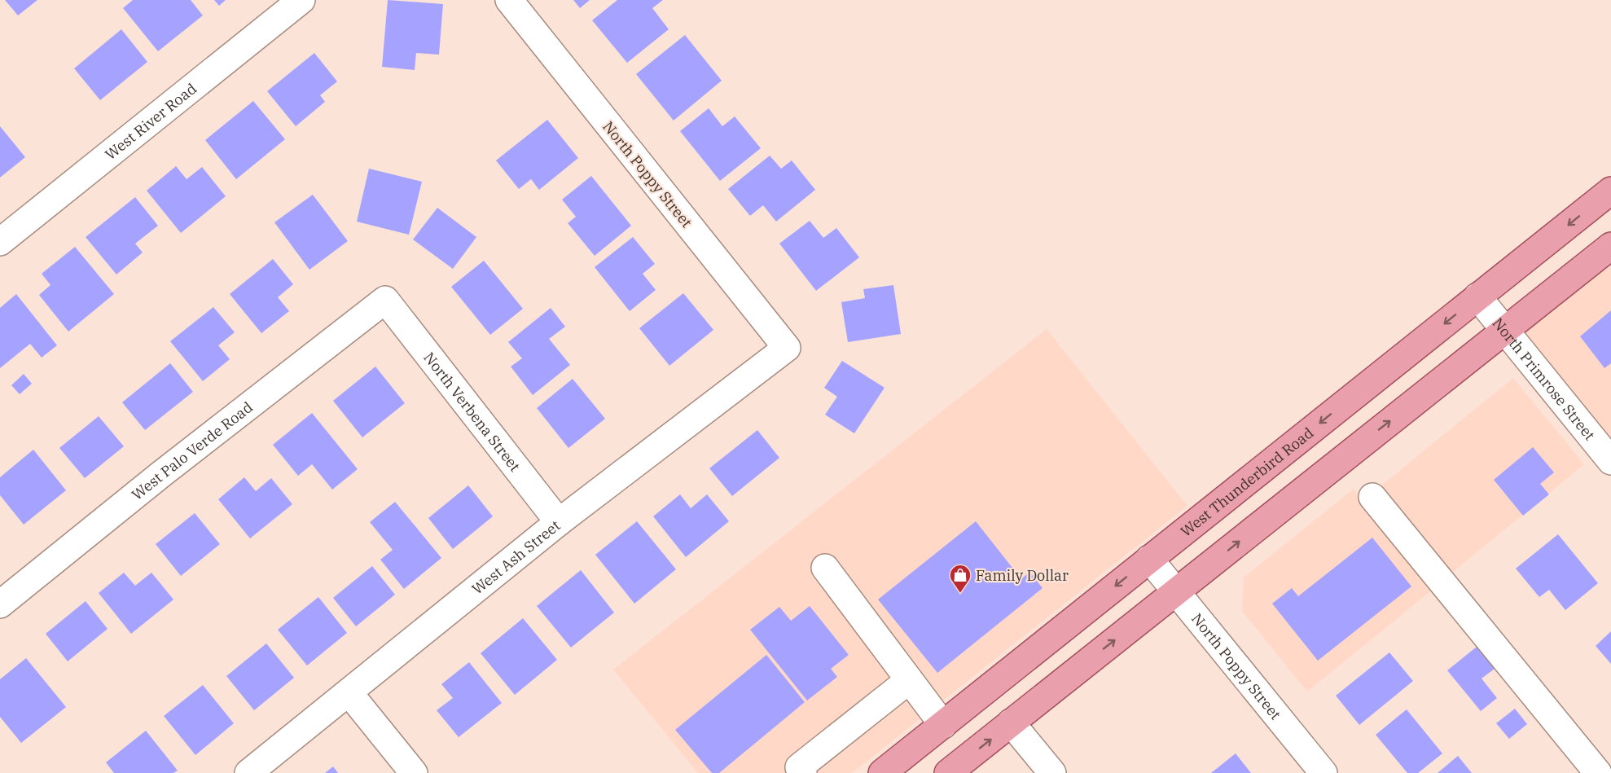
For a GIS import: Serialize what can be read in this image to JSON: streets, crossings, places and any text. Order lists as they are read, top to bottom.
{
  "streets": {
    "main road": ["West Thunderbird Road"],
    "street": [
      "West River Road",
      "North Poppy Street",
      "North Primrose Street",
      "North Verbena Street",
      "West Palo Verde Road",
      "West Ash Street"
    ]
  },
  "crossings": [
    ["North Poppy Street", "West Thunderbird Road"],
    ["North Poppy Street", "West Ash Street"],
    ["North Primrose Street", "West Thunderbird Road"],
    ["North Verbena Street", "West Palo Verde Road"],
    ["North Verbena Street", "West Ash Street"]
  ],
  "places": {
    "shop": ["Family Dollar"]
  }
}
